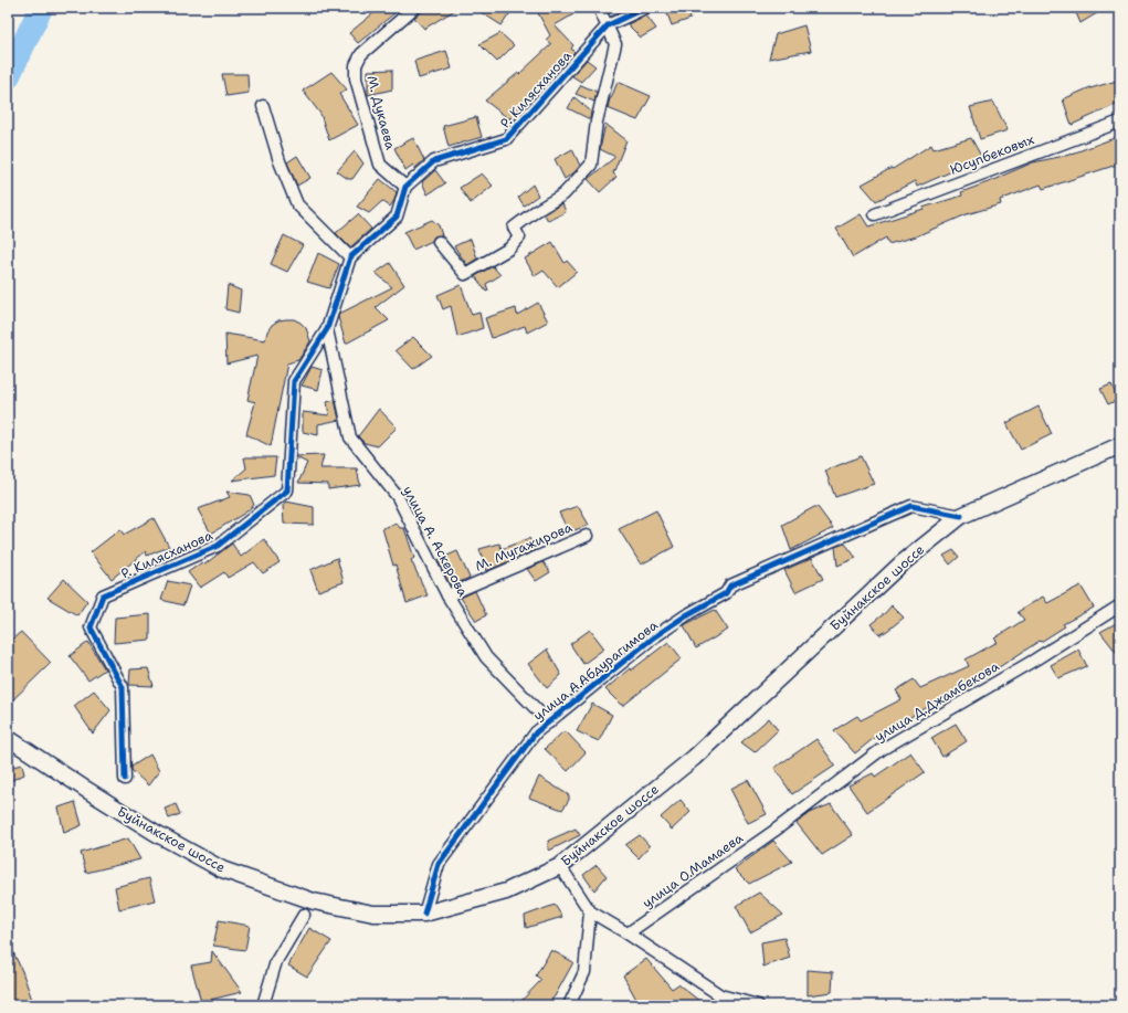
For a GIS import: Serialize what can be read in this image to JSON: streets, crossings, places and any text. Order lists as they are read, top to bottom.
{
  "streets": {
    "main road": ["Буйнакское шоссе"],
    "street": [
      "Р. Килясханова",
      "М. Дукаева",
      "Юсупбековых",
      "улица А. Аскерова",
      "М. Мугажирова",
      "улица А.Абдурагимова",
      "улица Д.Джамбекова",
      "улица О.Мамаева"
    ]
  },
  "crossings": [
    ["Р. Килясханова", "М. Дукаева"],
    ["Р. Килясханова", "улица А. Аскерова"],
    ["улица А. Аскерова", "М. Мугажирова"],
    ["улица А. Аскерова", "улица А.Абдурагимова"],
    ["Буйнакское шоссе", "улица А.Абдурагимова"],
    ["улица Д.Джамбекова", "улица О.Мамаева"]
  ]
}
